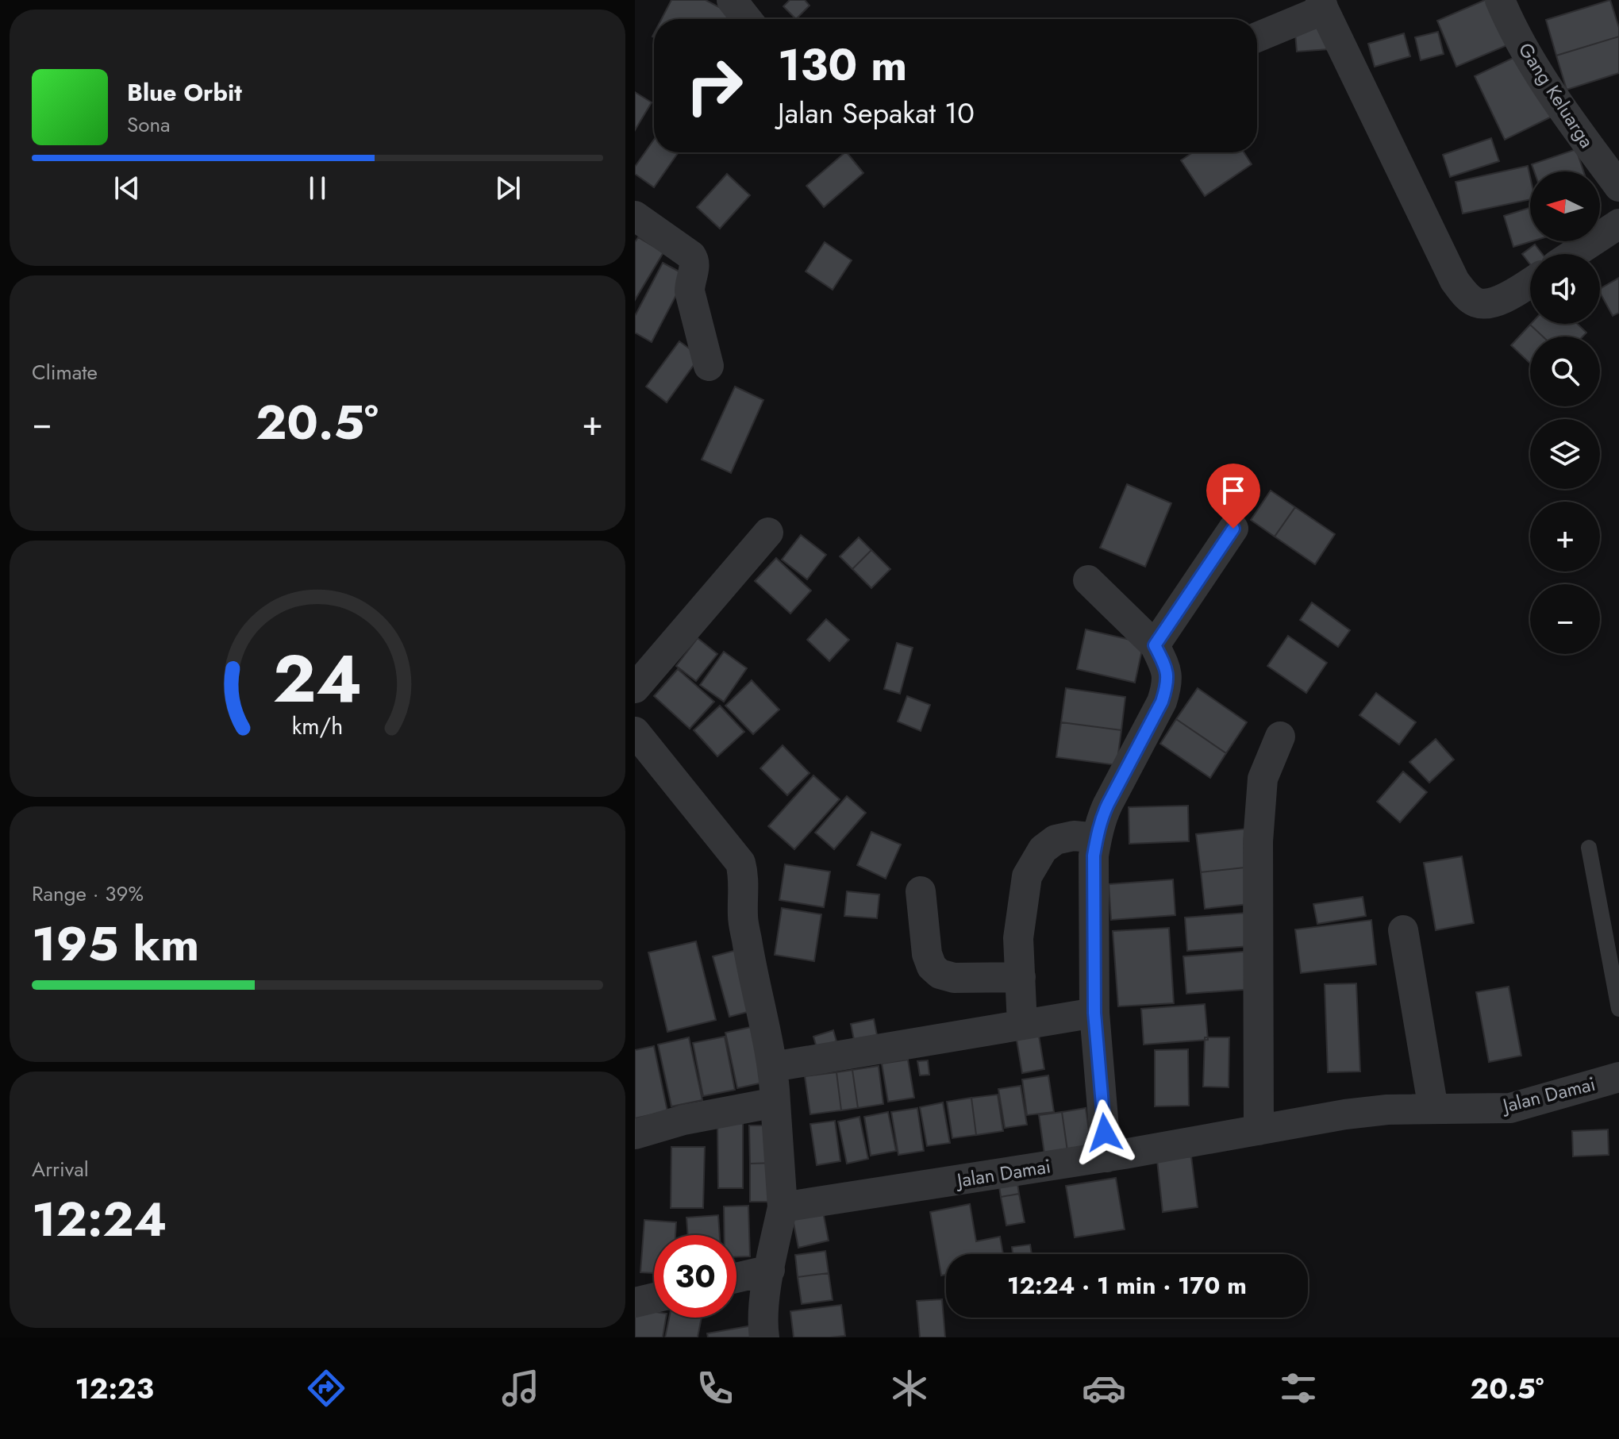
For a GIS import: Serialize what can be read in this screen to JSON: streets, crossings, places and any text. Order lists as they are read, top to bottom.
{
  "streets": {
    "street": ["Gang Keluarga", "Jalan Damai"]
  },
  "north": "left",
  "page": {
    "turn": ["130 m", "Jalan Sepakat 10"],
    "song": ["Blue Orbit", "Sona"],
    "map_buttons": ["+", "−"],
    "tile": [
      "Climate",
      ["Range · 39%", "195 km"],
      ["Arrival", "12:24"]
    ],
    "heat": ["−", "20.5°", "+"],
    "limit": "30",
    "trip": "12:24 · 1 min · 170 m",
    "tabs": ["12:23", "20.5°"],
    "gauge": ["24", "km/h"]
  }
}
